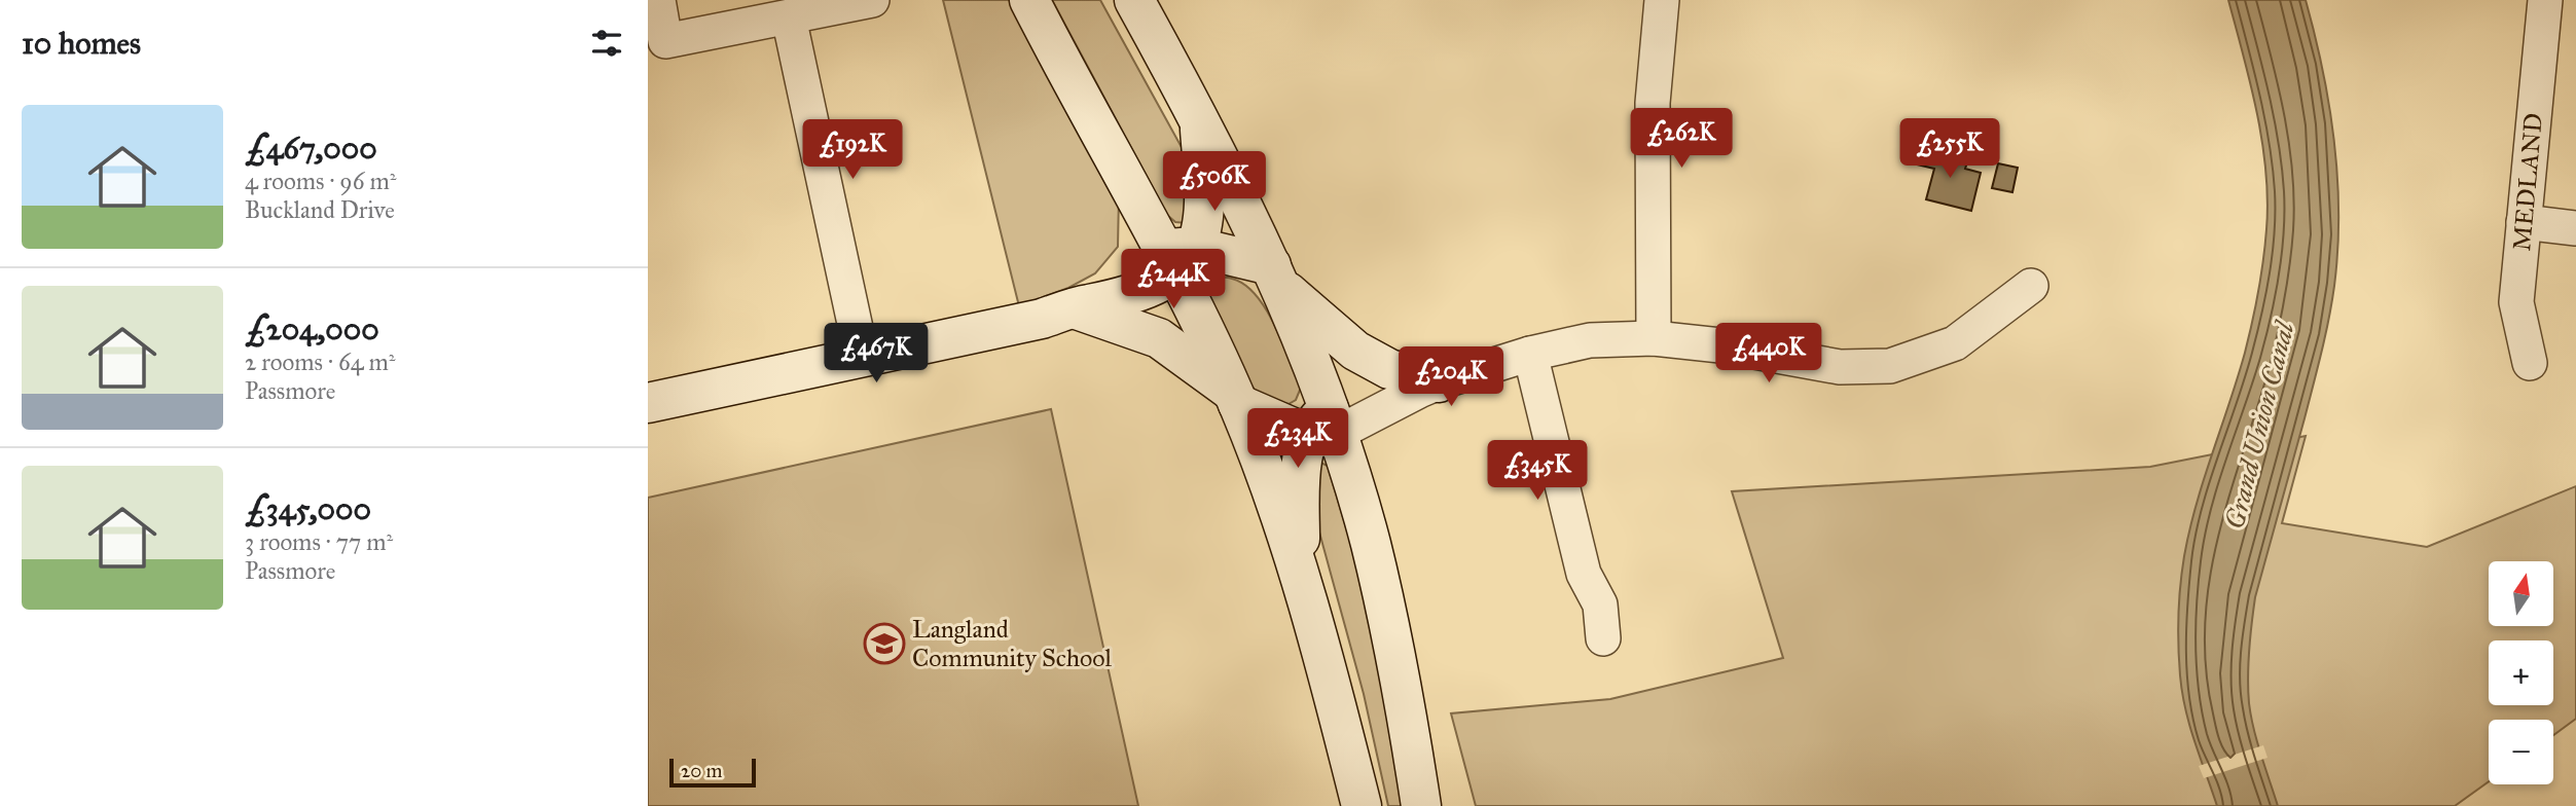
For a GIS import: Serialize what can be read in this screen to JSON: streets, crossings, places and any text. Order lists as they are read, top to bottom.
{
  "streets": {
    "street": ["MEDLAND"]
  },
  "water": ["Grand Union Canal"],
  "places": {
    "school or university": ["Langland Community School"]
  },
  "scale_bar": "20 m",
  "north": "top",
  "page": {
    "heading": "10 homes",
    "list": [
      {
        "name": "£467,000",
        "note": "4 rooms · 96 m² · Buckland Drive"
      },
      {
        "name": "£204,000",
        "note": "2 rooms · 64 m² · Passmore"
      },
      {
        "name": "£345,000",
        "note": "3 rooms · 77 m² · Passmore"
      }
    ],
    "price": [
      "£262K",
      "£255K",
      "£192K",
      "£506K",
      "£244K",
      "£467K",
      "£440K",
      "£204K",
      "£234K",
      "£345K"
    ],
    "map_buttons": ["+", "−"],
    "scale": "20 m"
  }
}
